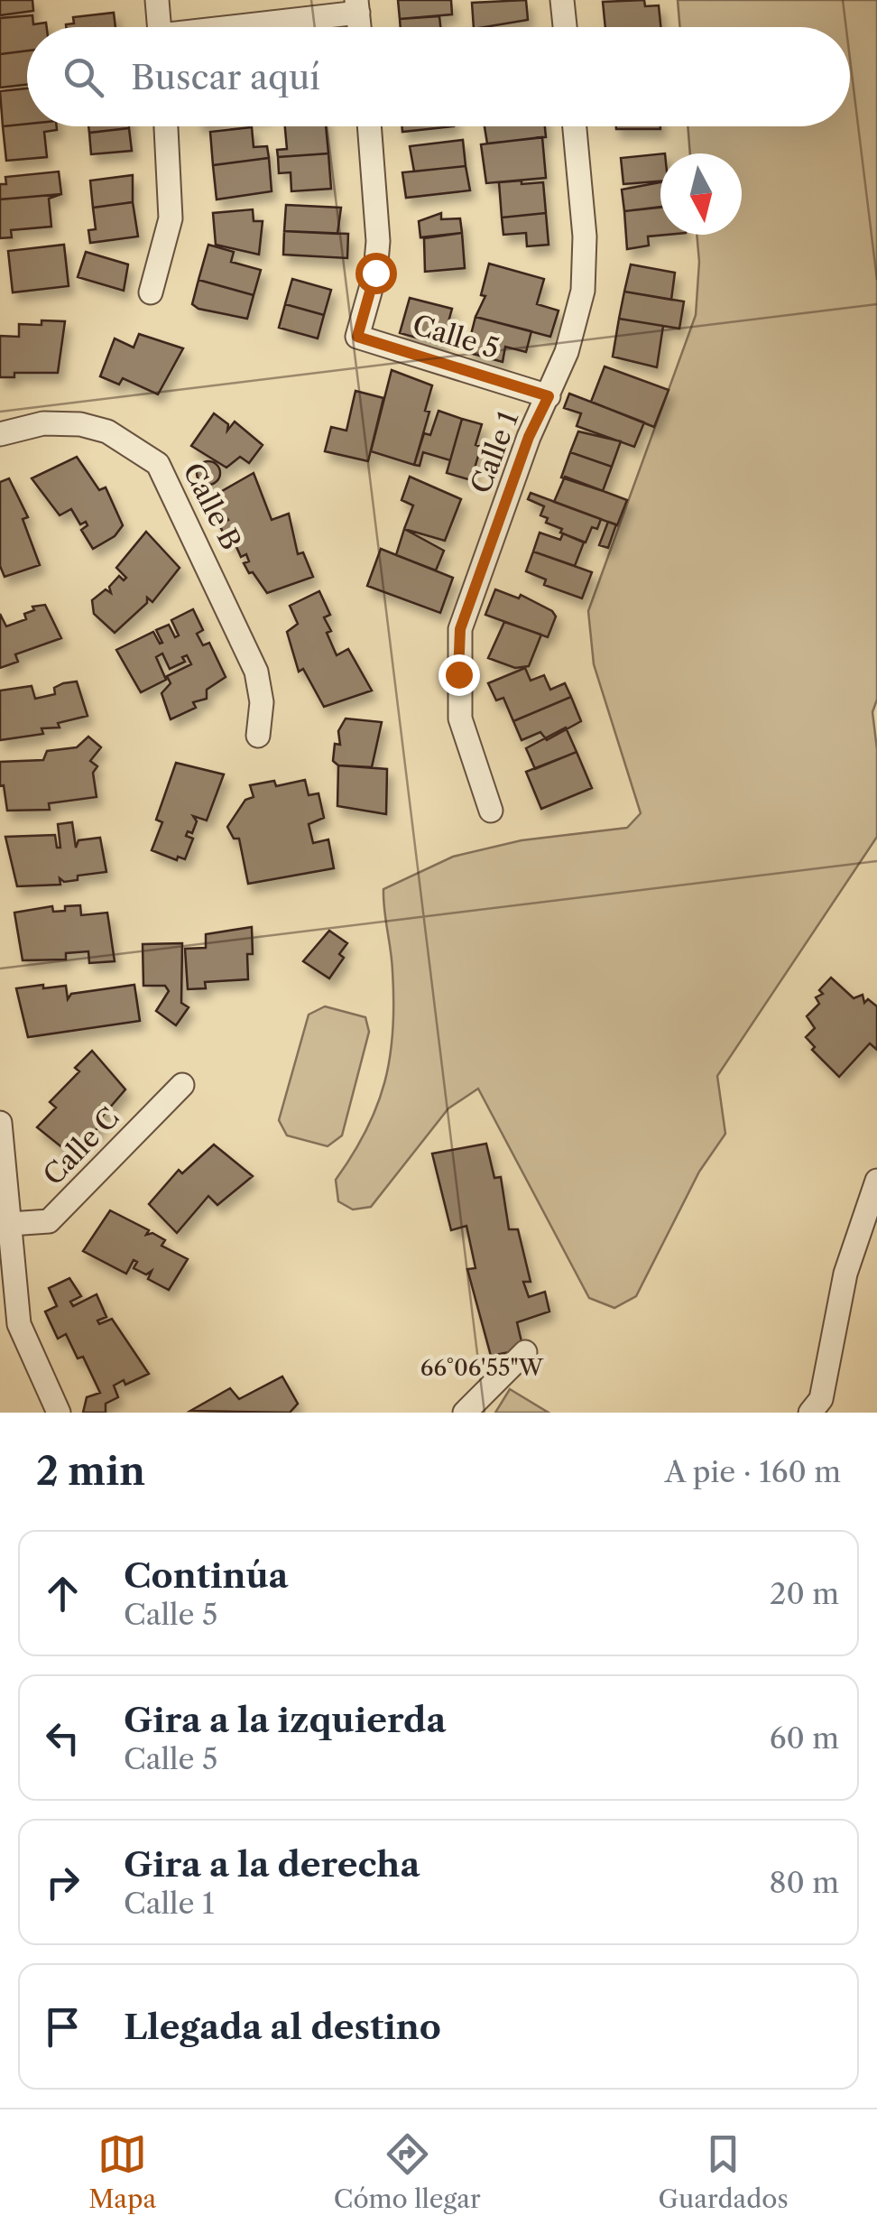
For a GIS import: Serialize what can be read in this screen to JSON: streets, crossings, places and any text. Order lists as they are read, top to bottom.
{
  "streets": {
    "street": [
      "Calle 5",
      "Calle 1",
      "Calle B",
      "Calle C"
    ]
  },
  "crossings": [
    ["Calle 5", "Calle 1"]
  ],
  "north": "bottom",
  "page": {
    "search": "Buscar aquí",
    "heading": ["2 min", "A pie · 160 m"],
    "list": [
      ["Continúa", "Calle 5", "20 m"],
      ["Gira a la izquierda", "Calle 5", "60 m"],
      ["Gira a la derecha", "Calle 1", "80 m"],
      "Llegada al destino"
    ],
    "nav": ["Mapa", "Cómo llegar", "Guardados"]
  },
  "coordinates": ["66°06'55\"W"]
}
